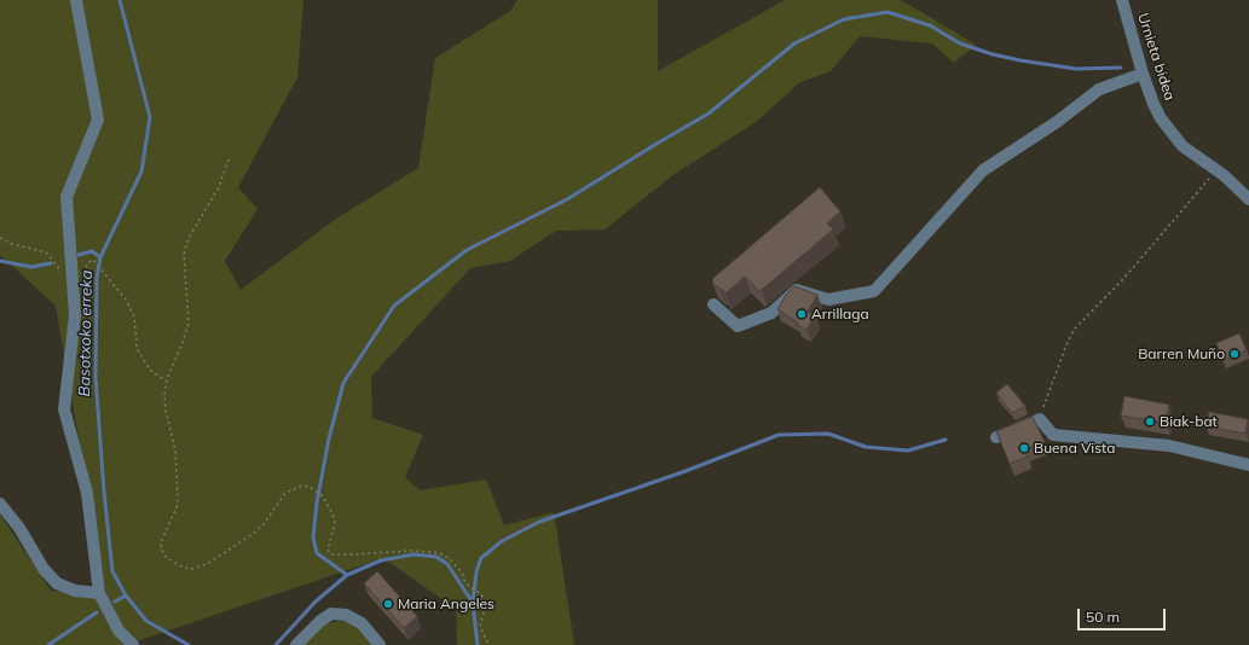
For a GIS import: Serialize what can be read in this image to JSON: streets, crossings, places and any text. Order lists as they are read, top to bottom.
{
  "streets": {
    "street": ["Urnieta bidea"]
  },
  "water": ["Basotxoko erreka"],
  "places": [
    "Arrillaga",
    "Barren Muño",
    "Biak-bat",
    "Buena Vista",
    "Maria Angeles"
  ],
  "scale_bar": "50 m"
}
